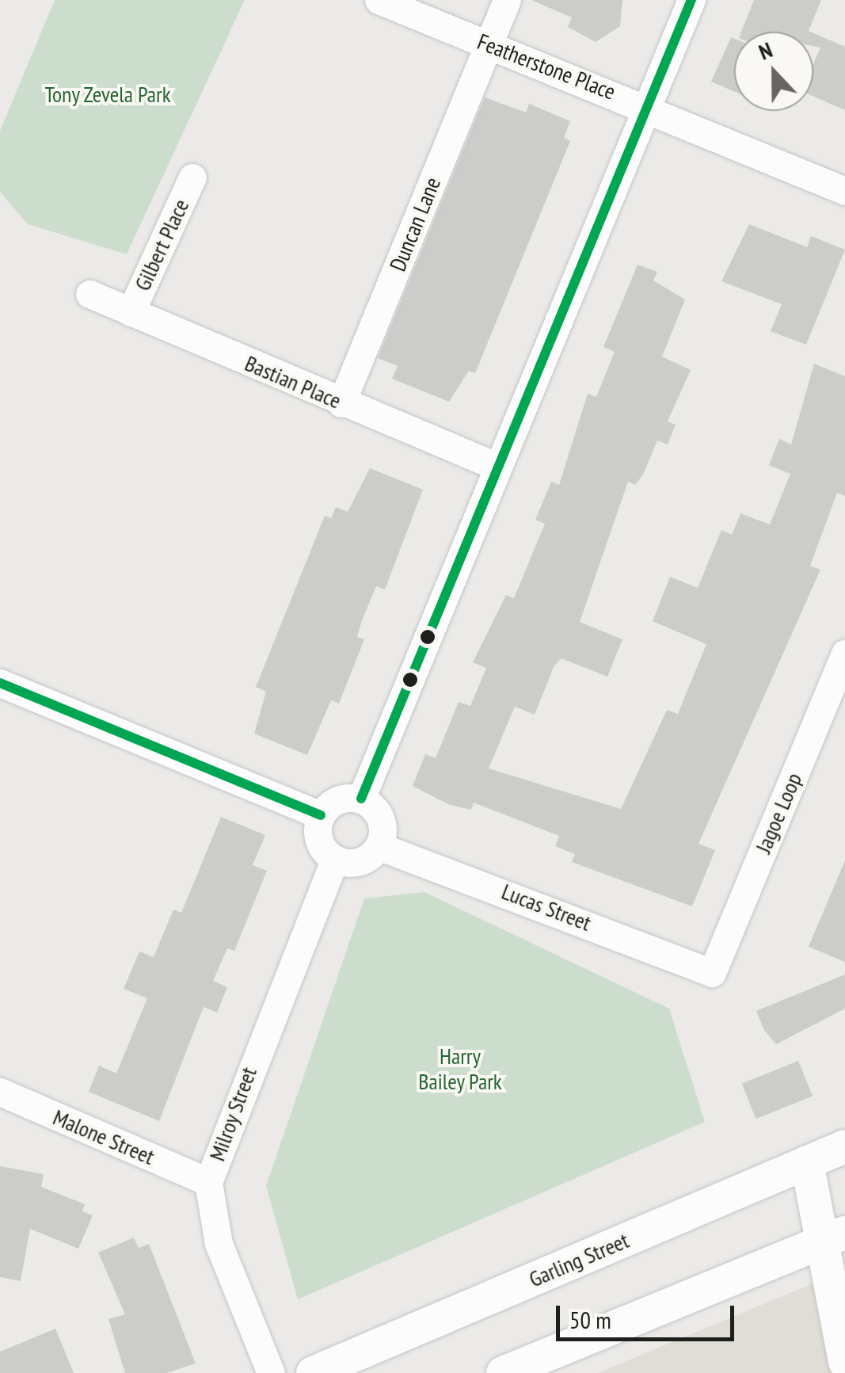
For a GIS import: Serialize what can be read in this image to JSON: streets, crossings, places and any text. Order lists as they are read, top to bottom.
{
  "streets": {
    "street": [
      "Featherstone Place",
      "Duncan Lane",
      "Gilbert Place",
      "Bastian Place",
      "Jagoe Loop",
      "Lucas Street",
      "Milroy Street",
      "Malone Street",
      "Garling Street"
    ]
  },
  "crossings": [
    ["Featherstone Place", "Duncan Lane"],
    ["Duncan Lane", "Bastian Place"],
    ["Gilbert Place", "Bastian Place"],
    ["Jagoe Loop", "Lucas Street"],
    ["Lucas Street", "Milroy Street"],
    ["Milroy Street", "Malone Street"]
  ],
  "parks": ["Tony Zevela Park", "Harry Bailey Park"],
  "scale_bar": "50 m",
  "north": "top"
}
